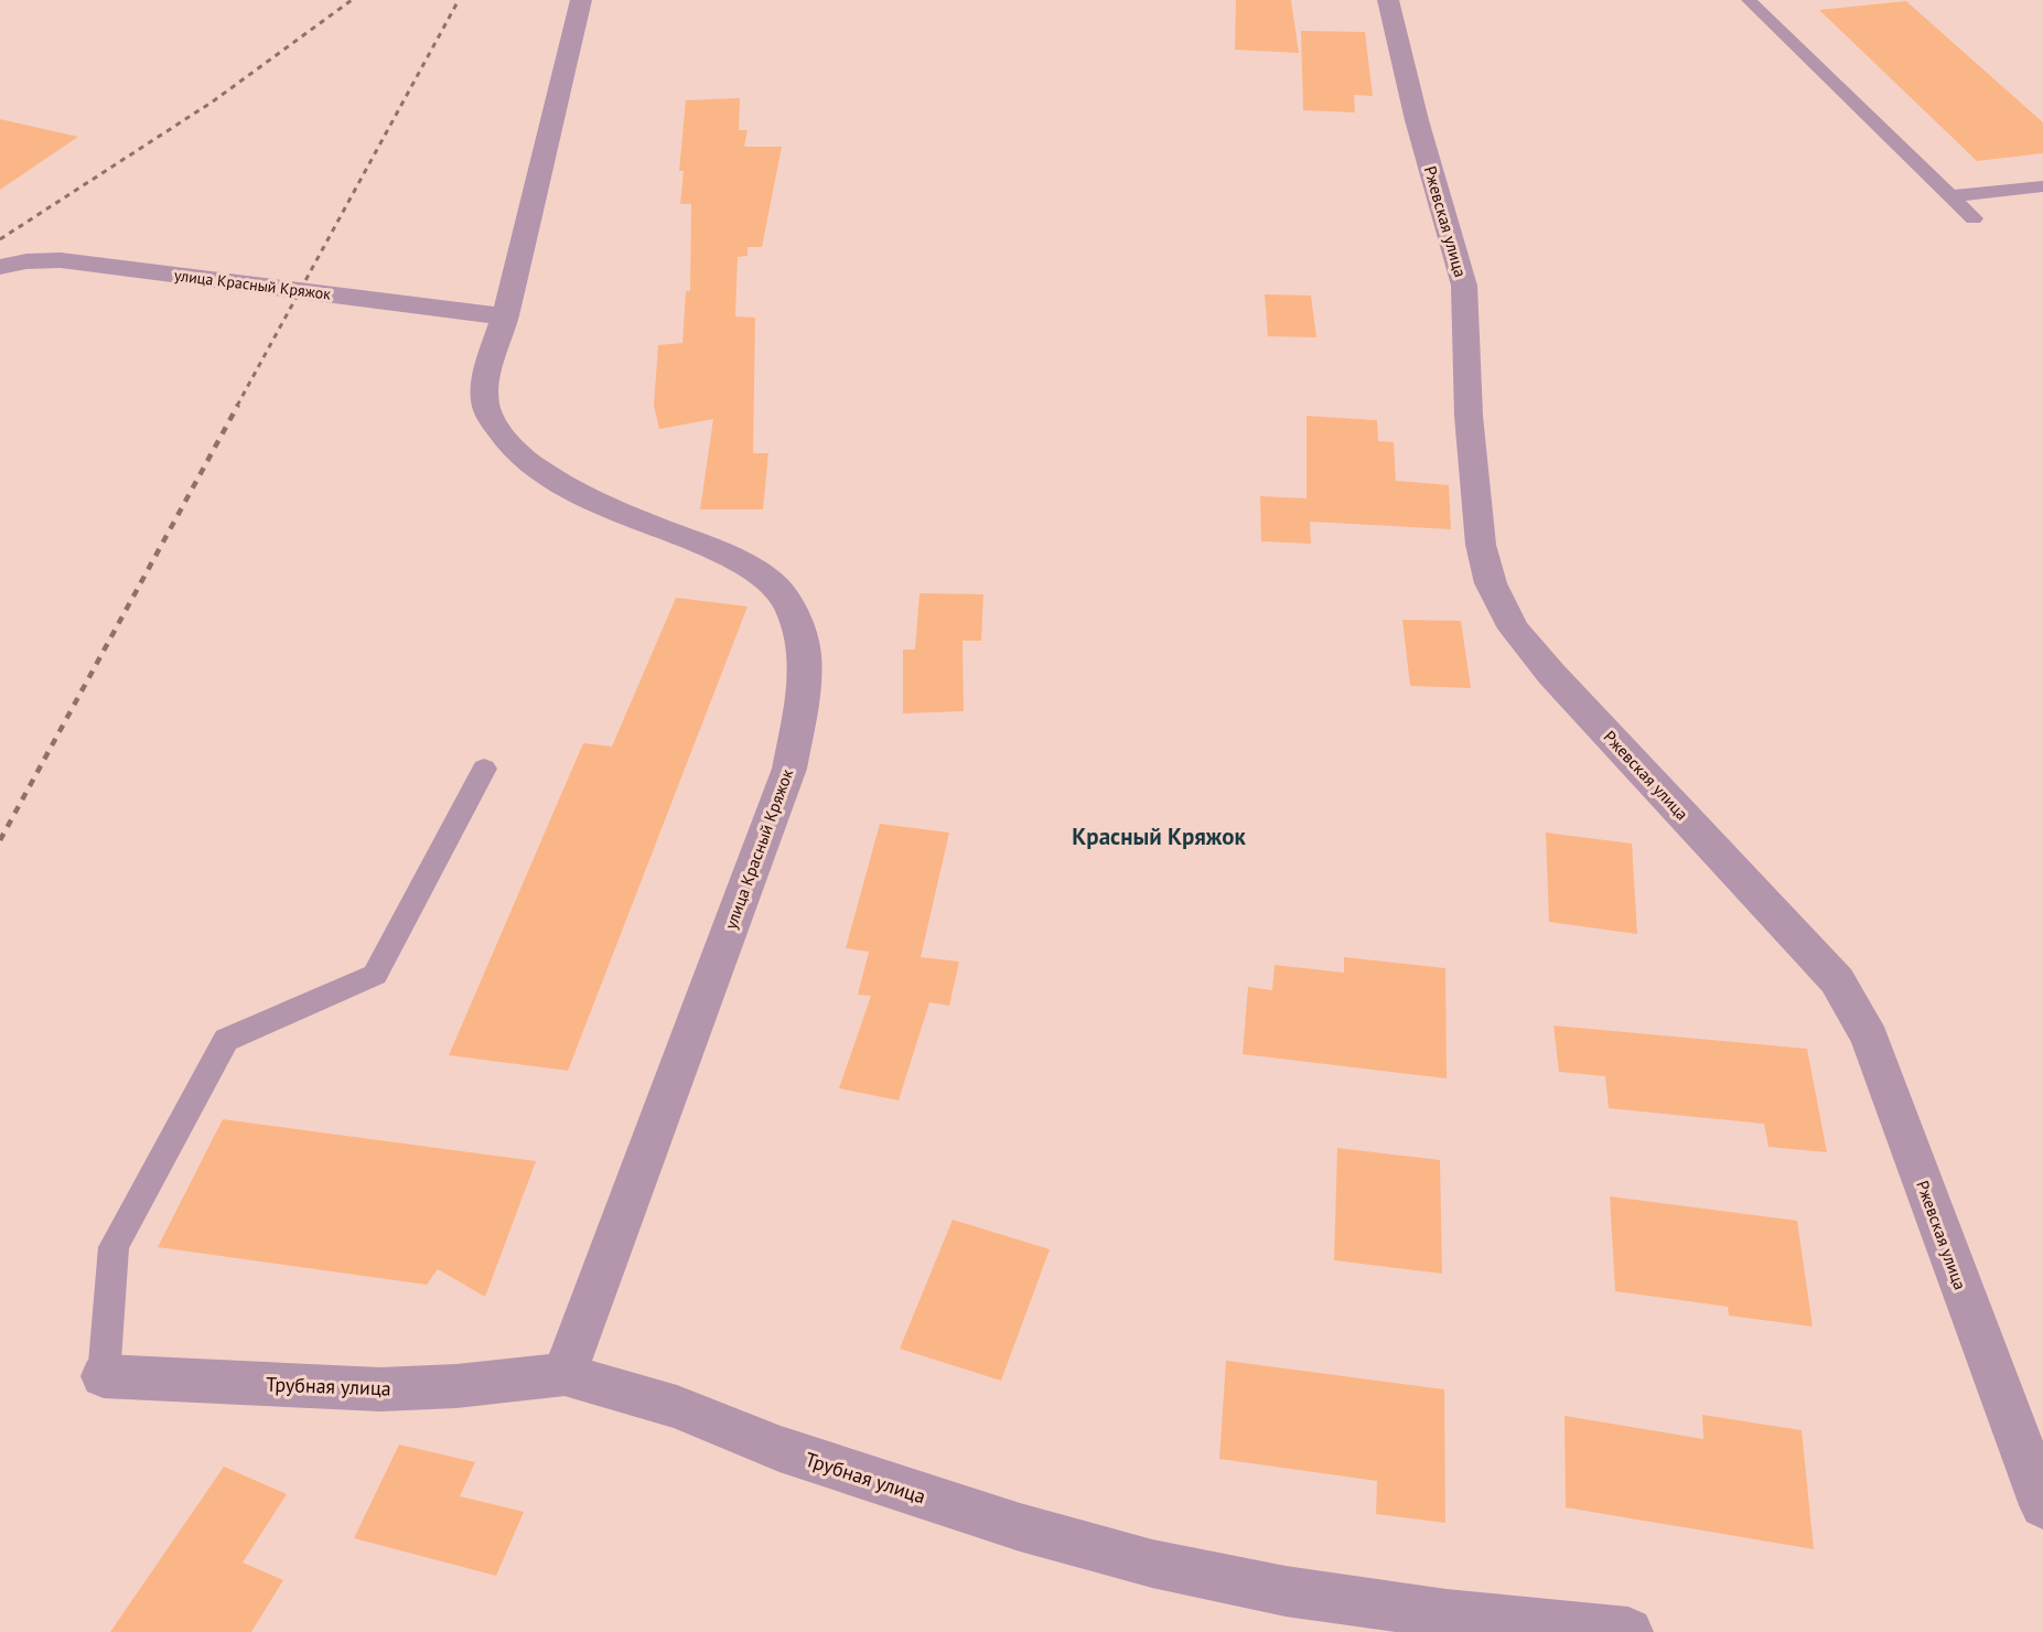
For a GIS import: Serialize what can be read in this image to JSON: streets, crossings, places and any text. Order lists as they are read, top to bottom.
{
  "streets": {
    "street": ["Ржевская улица", "улица Красный Кряжок", "Трубная улица"]
  },
  "crossings": [
    ["улица Красный Кряжок", "Трубная улица"]
  ],
  "districts": ["Красный Кряжок"]
}
